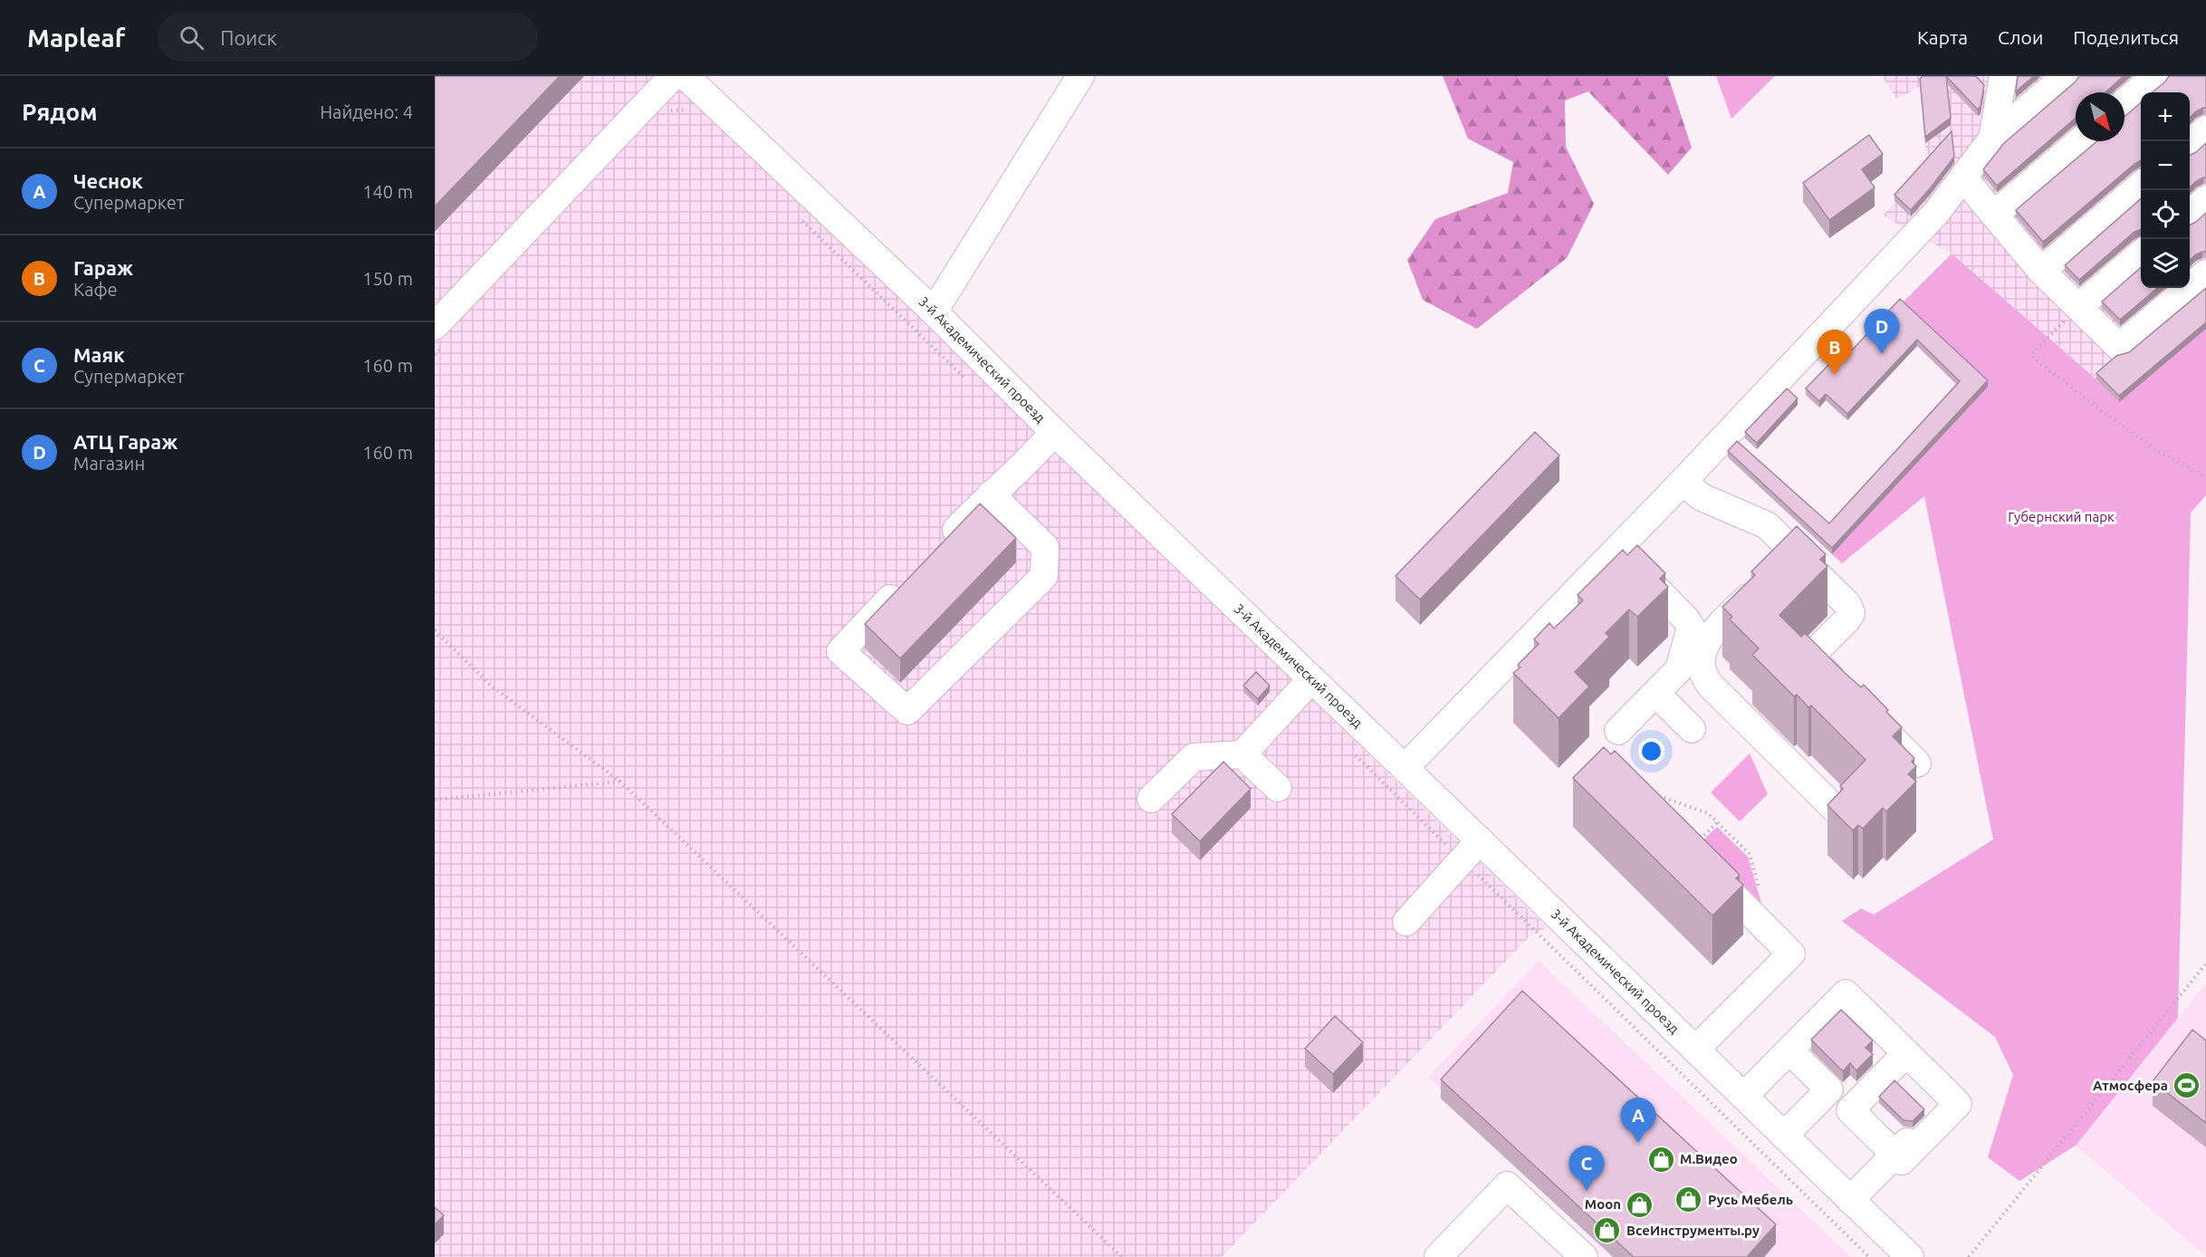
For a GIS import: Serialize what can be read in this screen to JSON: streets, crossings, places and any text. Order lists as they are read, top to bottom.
{
  "streets": {
    "street": ["3-й Академический проезд"]
  },
  "parks": ["Губернский парк"],
  "places": {
    "sports": ["Атмосфера"],
    "shop": [
      "М.Видео",
      "Русь Мебель",
      "Moon",
      "ВсеИнструменты.ру"
    ]
  },
  "north": "bottom right",
  "page": {
    "header": "Mapleaf",
    "search": "Поиск",
    "nav": ["Карта", "Слои", "Поделиться"],
    "heading": ["Рядом", "Найдено: 4"],
    "map_buttons": ["+", "−"],
    "list": [
      {
        "mark": "A",
        "name": "Чеснок",
        "note": "Супермаркет",
        "value": "140 m"
      },
      {
        "mark": "B",
        "name": "Гараж",
        "note": "Кафе",
        "value": "150 m"
      },
      {
        "mark": "C",
        "name": "Маяк",
        "note": "Супермаркет",
        "value": "160 m"
      },
      {
        "mark": "D",
        "name": "АТЦ Гараж",
        "note": "Магазин",
        "value": "160 m"
      }
    ],
    "pins": [
      "D",
      "B",
      "A",
      "C"
    ]
  }
}
